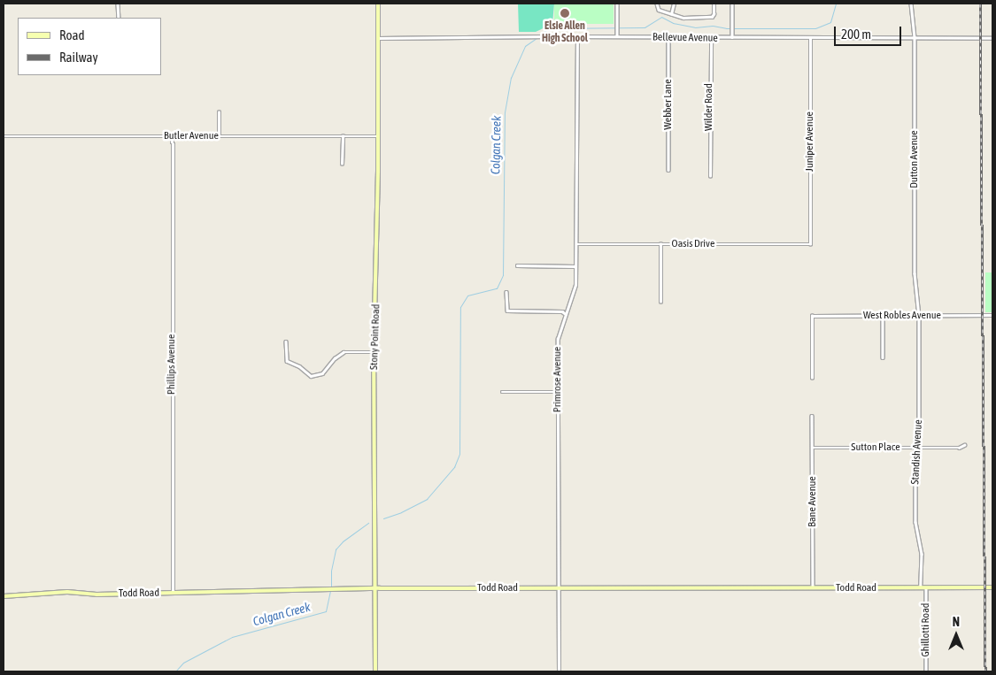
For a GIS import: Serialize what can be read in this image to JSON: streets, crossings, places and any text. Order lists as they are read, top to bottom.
{
  "streets": {
    "main road": ["Stony Point Road", "Todd Road"],
    "street": [
      "Bellevue Avenue",
      "Webber Lane",
      "Wilder Road",
      "Butler Avenue",
      "Juniper Avenue",
      "Dutton Avenue",
      "Oasis Drive",
      "West Robles Avenue",
      "Phillips Avenue",
      "Primrose Avenue",
      "Sutton Place",
      "Standish Avenue",
      "Bane Avenue",
      "Ghillotti Road"
    ]
  },
  "crossings": [
    ["Bellevue Avenue", "Webber Lane"],
    ["Bellevue Avenue", "Wilder Road"],
    ["Bellevue Avenue", "Juniper Avenue"],
    ["Bellevue Avenue", "Dutton Avenue"],
    ["Bellevue Avenue", "Stony Point Road"],
    ["Bellevue Avenue", "Primrose Avenue"],
    ["Butler Avenue", "Stony Point Road"],
    ["Butler Avenue", "Phillips Avenue"],
    ["Juniper Avenue", "Oasis Drive"],
    ["Dutton Avenue", "West Robles Avenue"],
    ["Dutton Avenue", "Standish Avenue"],
    ["Oasis Drive", "Primrose Avenue"],
    ["West Robles Avenue", "Standish Avenue"],
    ["Stony Point Road", "Todd Road"],
    ["Phillips Avenue", "Todd Road"],
    ["Primrose Avenue", "Todd Road"],
    ["Sutton Place", "Standish Avenue"],
    ["Sutton Place", "Bane Avenue"],
    ["Standish Avenue", "Todd Road"],
    ["Bane Avenue", "Todd Road"],
    ["Todd Road", "Ghillotti Road"]
  ],
  "water": ["Colgan Creek"],
  "places": ["Elsie Allen High School"],
  "legend": ["Road", "Railway"],
  "scale_bar": "200 m",
  "north": "top"
}
